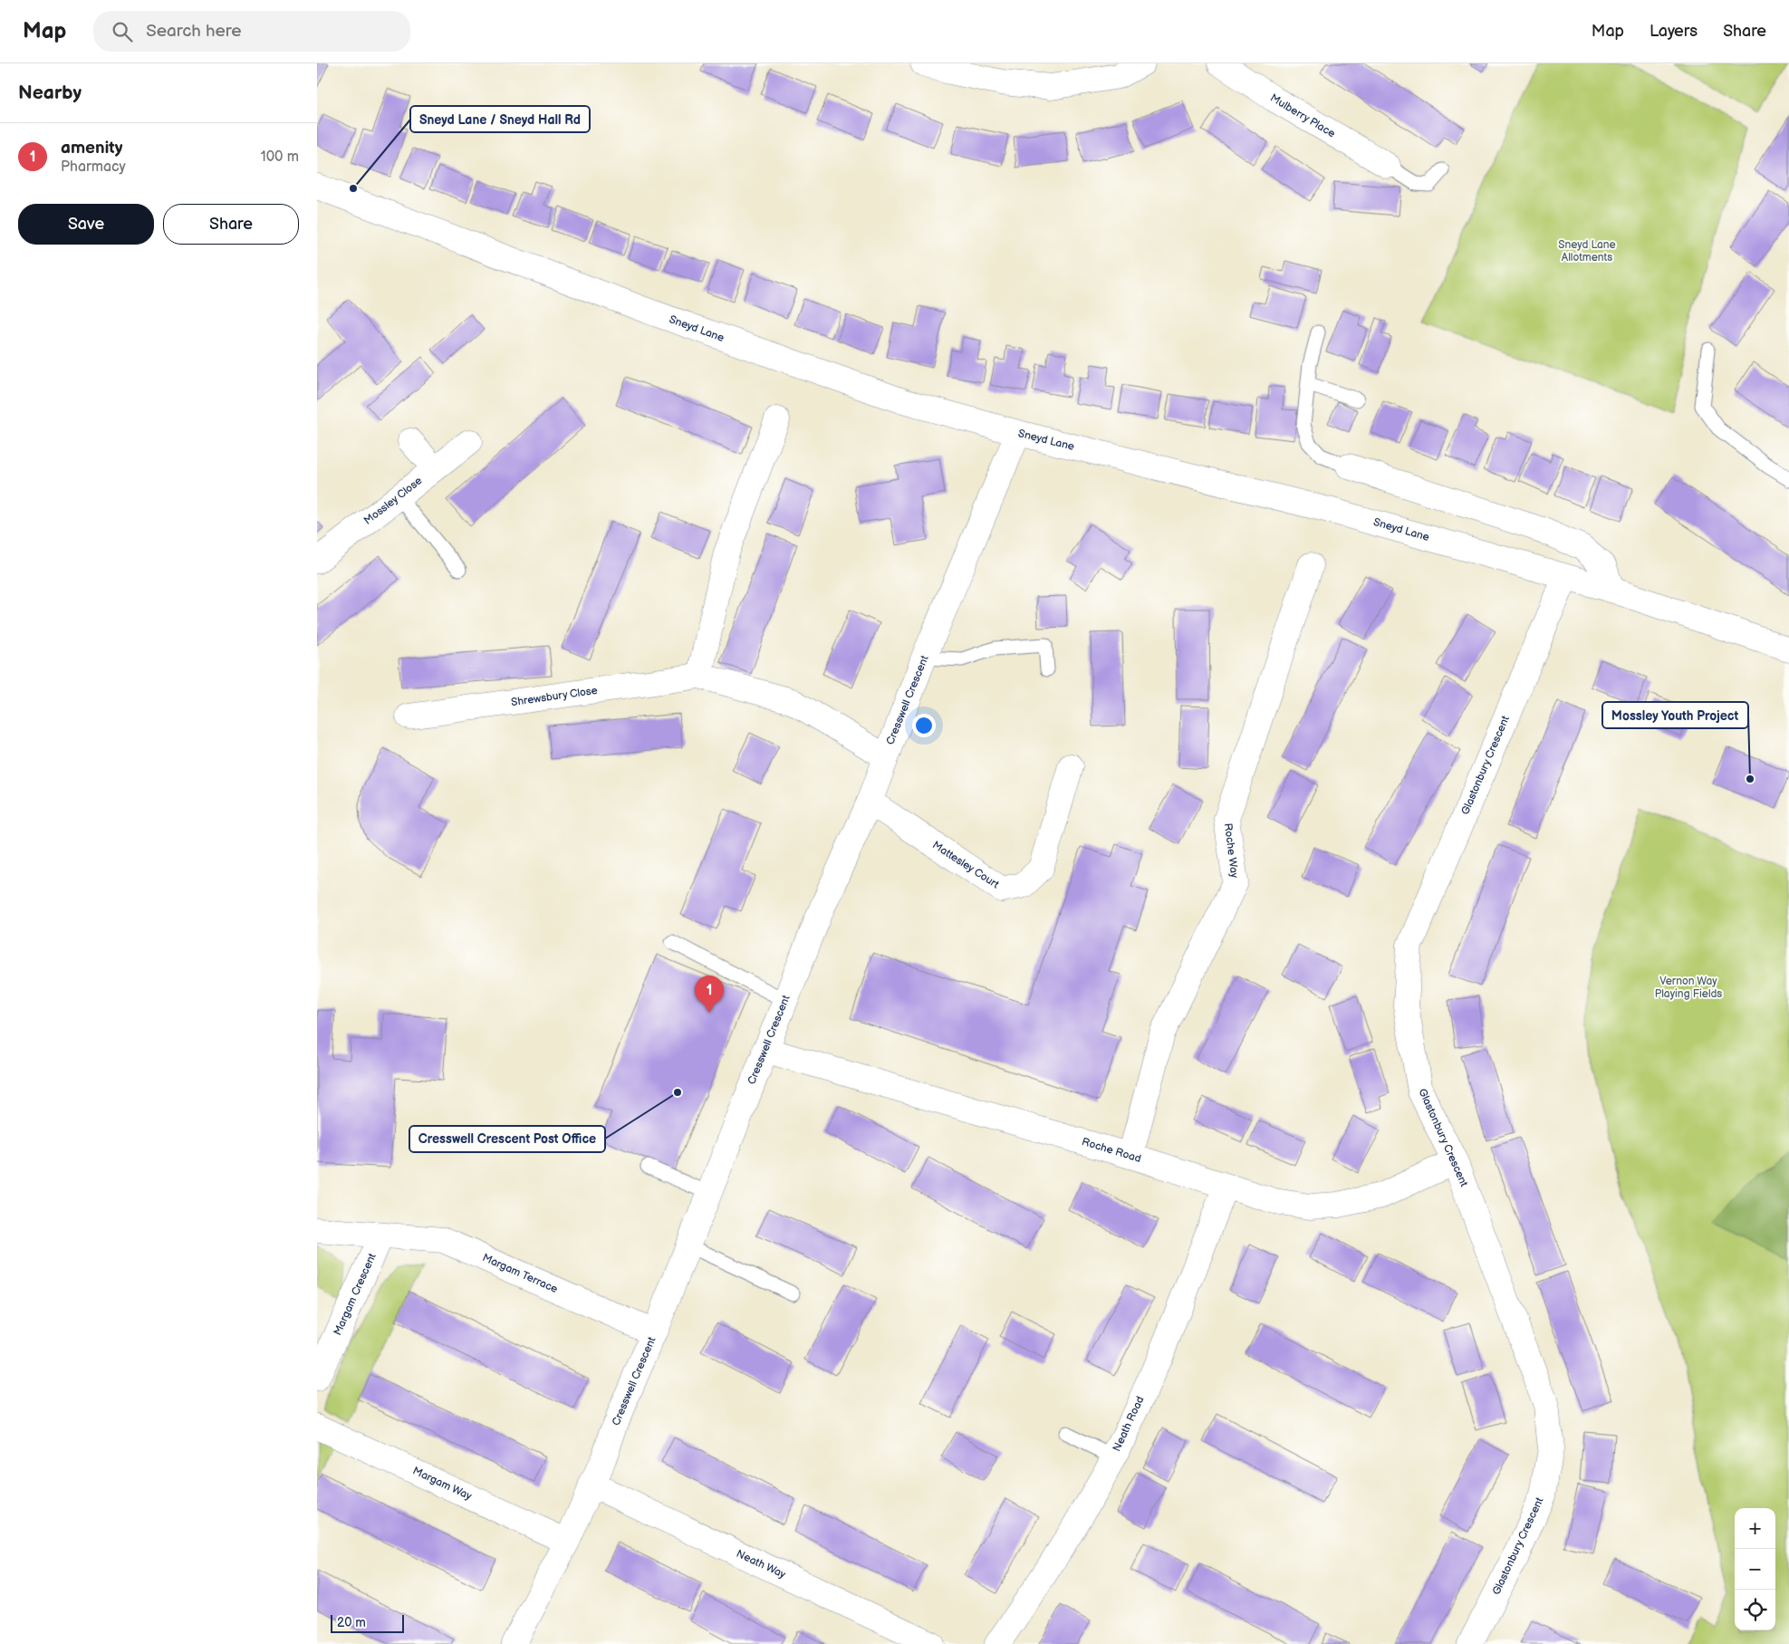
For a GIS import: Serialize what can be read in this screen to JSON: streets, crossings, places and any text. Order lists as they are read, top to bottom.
{
  "streets": {
    "street": [
      "Mulberry Place",
      "Sneyd Lane",
      "Mossley Close",
      "Shrewsbury Close",
      "Cresswell Crescent",
      "Glastonbury Crescent",
      "Roche Way",
      "Mattesley Court",
      "Roche Road",
      "Margam Terrace",
      "Margam Crescent",
      "Neath Road",
      "Margam Way",
      "Neath Way"
    ]
  },
  "crossings": [
    ["Sneyd Lane", "Cresswell Crescent"],
    ["Sneyd Lane", "Glastonbury Crescent"],
    ["Shrewsbury Close", "Cresswell Crescent"],
    ["Cresswell Crescent", "Mattesley Court"],
    ["Cresswell Crescent", "Roche Road"],
    ["Cresswell Crescent", "Margam Terrace"],
    ["Cresswell Crescent", "Margam Way"],
    ["Cresswell Crescent", "Neath Way"],
    ["Glastonbury Crescent", "Roche Road"],
    ["Roche Way", "Roche Road"],
    ["Roche Road", "Neath Road"],
    ["Margam Terrace", "Margam Crescent"]
  ],
  "parks": ["Sneyd Lane Allotments", "Vernon Way Playing Fields"],
  "places": ["Sneyd Lane / Sneyd Hall Rd", "Mossley Youth Project", "Cresswell Crescent Post Office"],
  "scale_bar": "20 m",
  "page": {
    "header": "Map",
    "search": "Search here",
    "nav": ["Map", "Layers", "Share"],
    "heading": "Nearby",
    "list": [
      {
        "mark": "1",
        "name": "amenity",
        "note": "Pharmacy",
        "value": "100 m"
      }
    ],
    "buttons": ["Save", "Share"],
    "pins": "1",
    "map_buttons": ["+", "−"],
    "scale": "20 m"
  }
}
